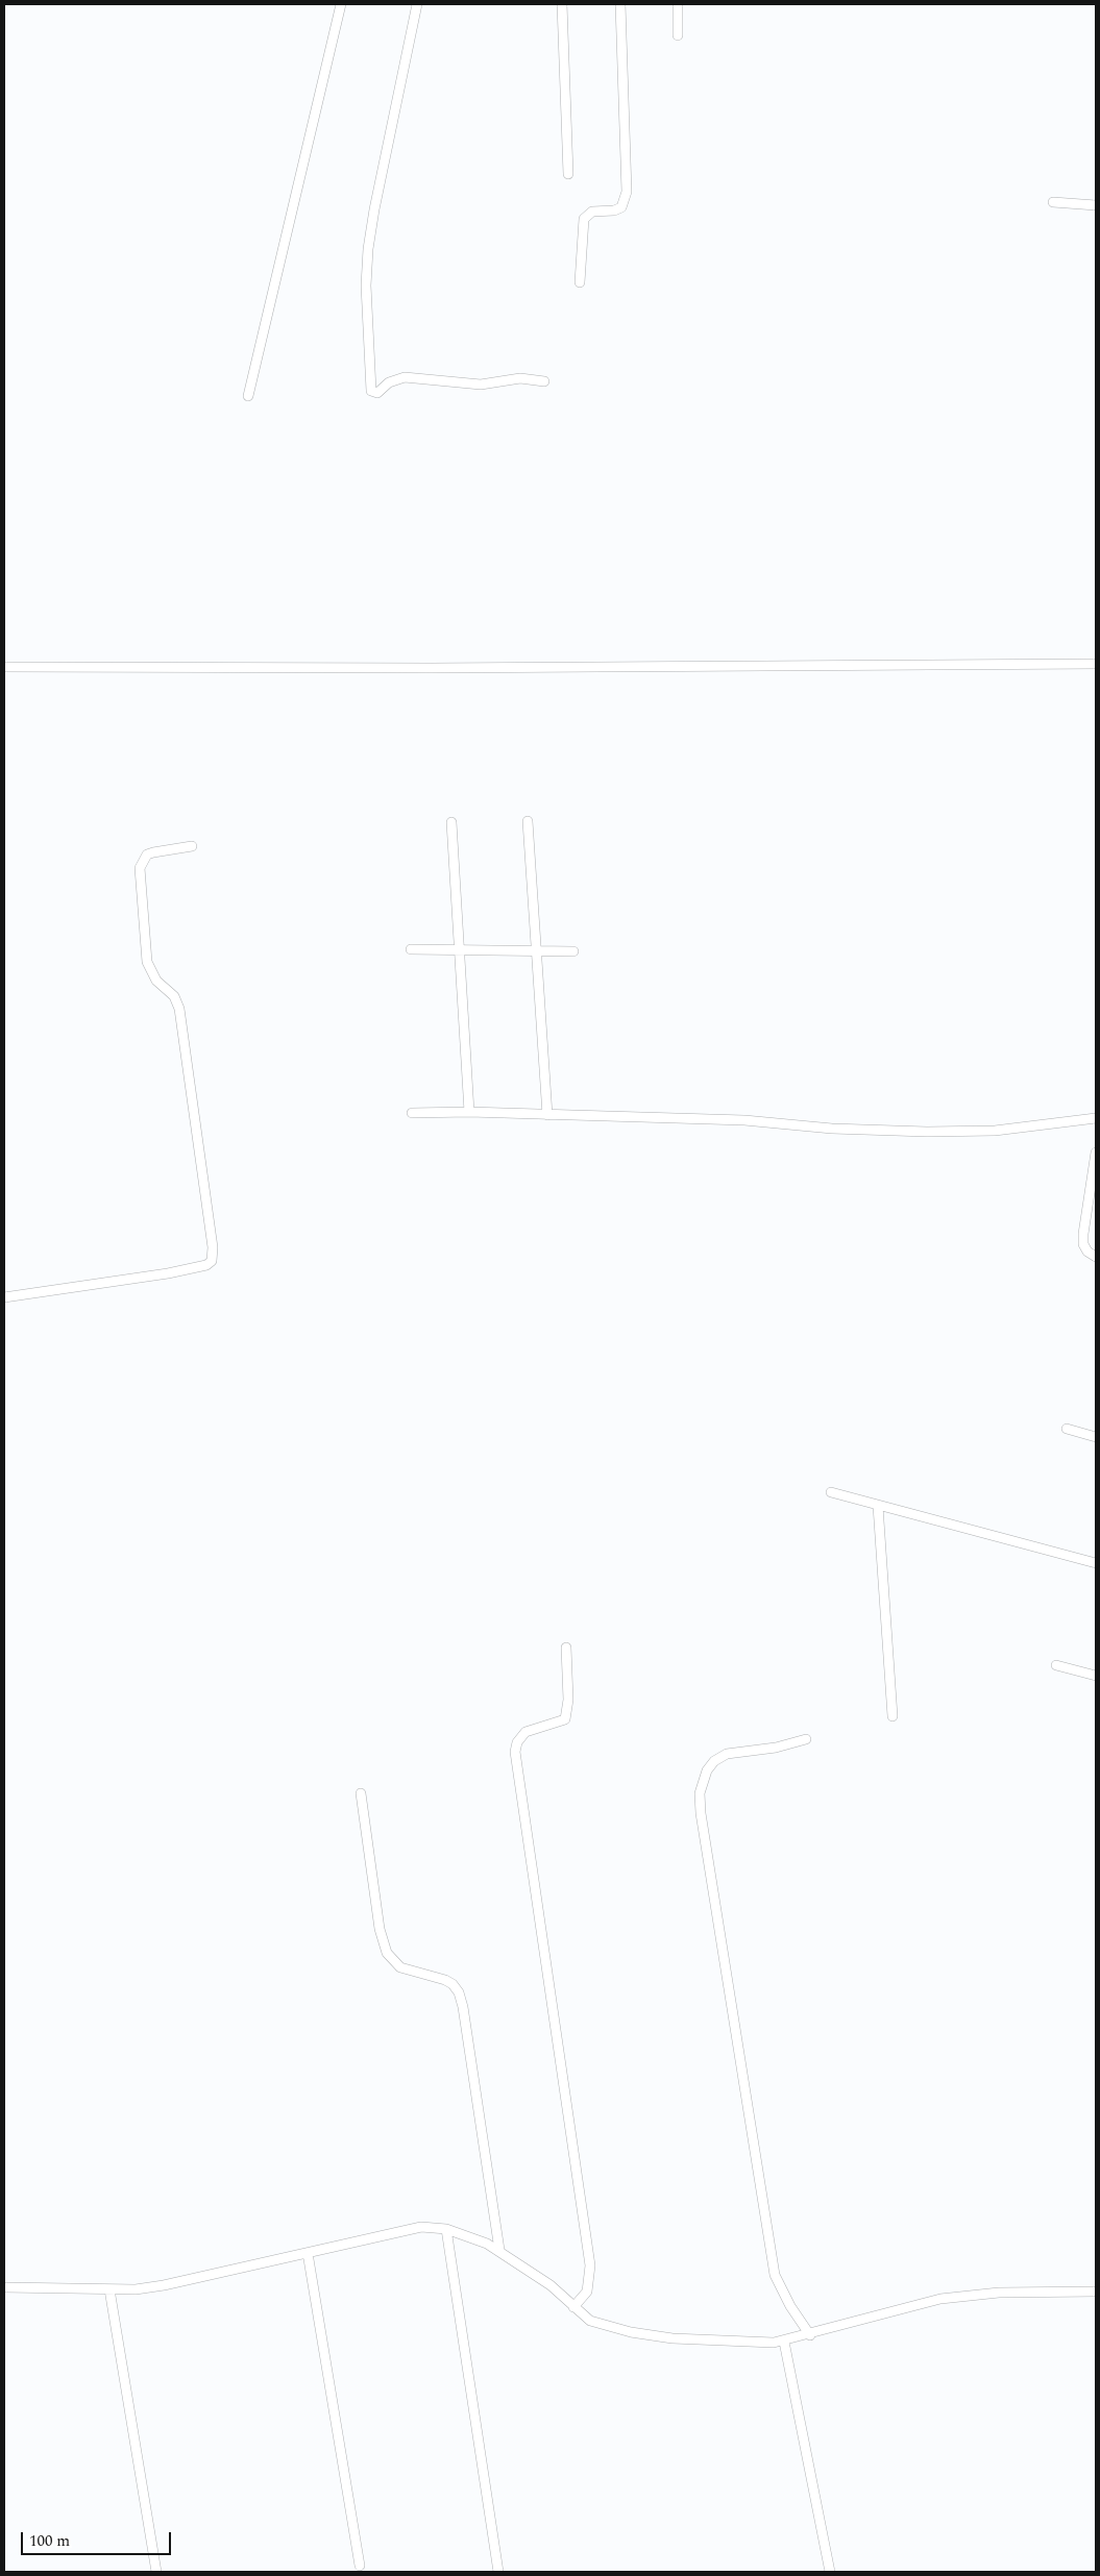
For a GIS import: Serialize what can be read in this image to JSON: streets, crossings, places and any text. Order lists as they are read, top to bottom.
{
  "scale_bar": "100 m"
}
